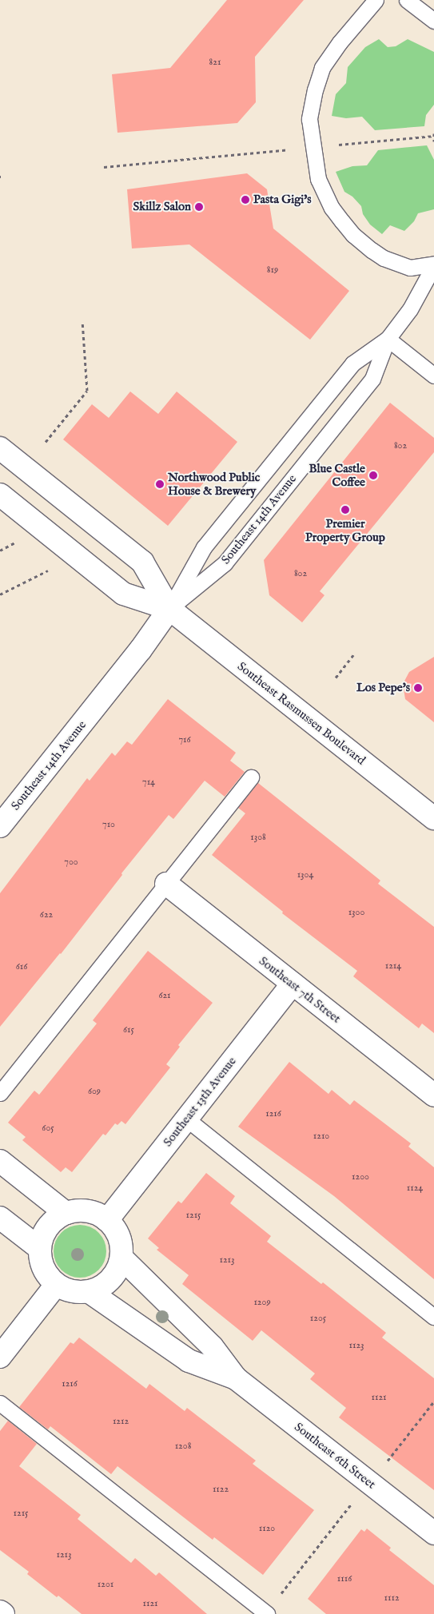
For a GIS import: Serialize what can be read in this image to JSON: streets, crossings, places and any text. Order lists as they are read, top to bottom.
{
  "streets": {
    "street": [
      "Southeast 14th Avenue",
      "Southeast Rasmussen Boulevard",
      "Southeast 7th Street",
      "Southeast 13th Avenue",
      "Southeast 6th Street"
    ]
  },
  "crossings": [
    ["Southeast 14th Avenue", "Southeast Rasmussen Boulevard"],
    ["Southeast 7th Street", "Southeast 13th Avenue"],
    ["Southeast 13th Avenue", "Southeast 6th Street"]
  ],
  "places": [
    "Pasta Gigi's",
    "Skillz Salon",
    "Blue Castle Coffee",
    "Northwood Public House & Brewery",
    "Premier Property Group",
    "Los Pepe's"
  ],
  "house_numbers": [
    "821",
    "819",
    "802",
    "802",
    "716",
    "714",
    "710",
    "1308",
    "700",
    "1304",
    "1300",
    "622",
    "1214",
    "616",
    "621",
    "615",
    "609",
    "1216",
    "605",
    "1210",
    "1200",
    "1124",
    "1215",
    "1213",
    "1209",
    "1205",
    "1123",
    "1216",
    "1121",
    "1212",
    "1208",
    "1122",
    "1215",
    "1120",
    "1213",
    "1116",
    "1201",
    "1112",
    "1121"
  ]
}
